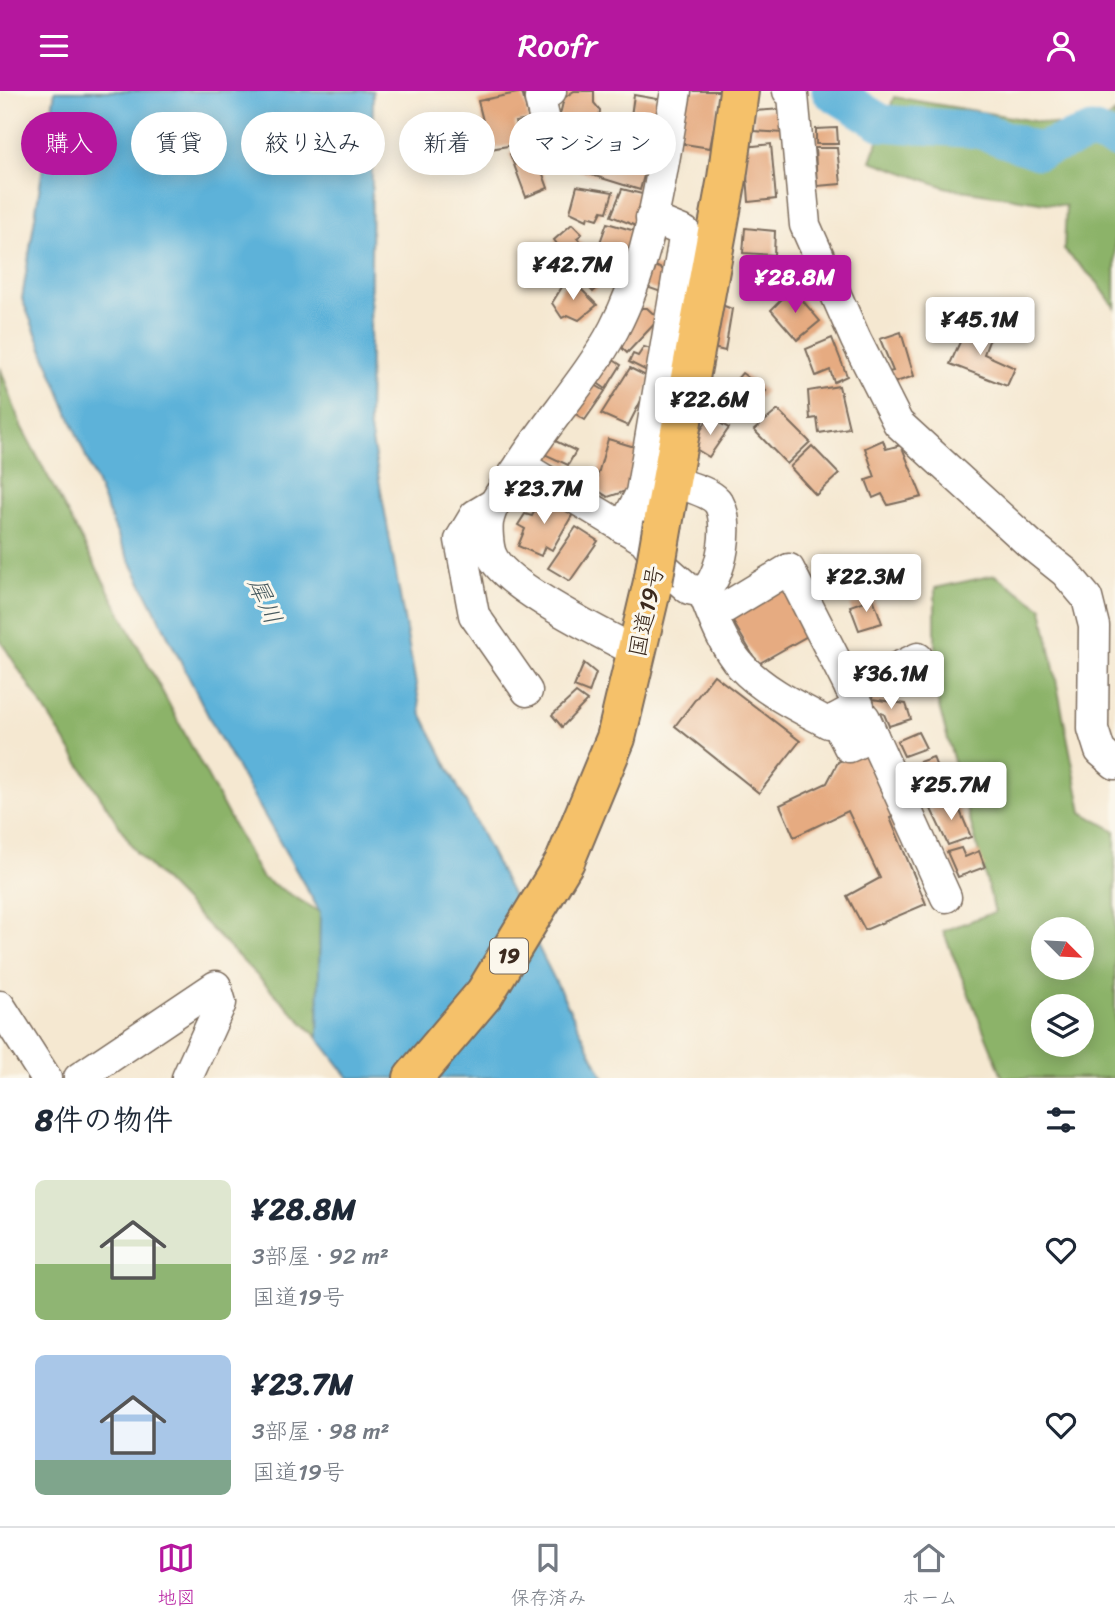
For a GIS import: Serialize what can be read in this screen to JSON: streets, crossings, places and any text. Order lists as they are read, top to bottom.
{
  "streets": {
    "highway": ["国道19号", "19"]
  },
  "water": ["犀川"],
  "north": "bottom right",
  "page": {
    "header": "Roofr",
    "chip": [
      "購入",
      "賃貸",
      "絞り込み",
      "新着",
      "マンション"
    ],
    "price": [
      "¥42.7M",
      "¥28.8M",
      "¥45.1M",
      "¥22.6M",
      "¥23.7M",
      "¥22.3M",
      "¥36.1M",
      "¥25.7M"
    ],
    "heading": "8件の物件",
    "list": [
      {
        "name": "¥28.8M",
        "note": "3部屋 · 92 m² · 国道19号"
      },
      {
        "name": "¥23.7M",
        "note": "3部屋 · 98 m² · 国道19号"
      }
    ],
    "tabs": ["地図", "保存済み", "ホーム"]
  }
}
